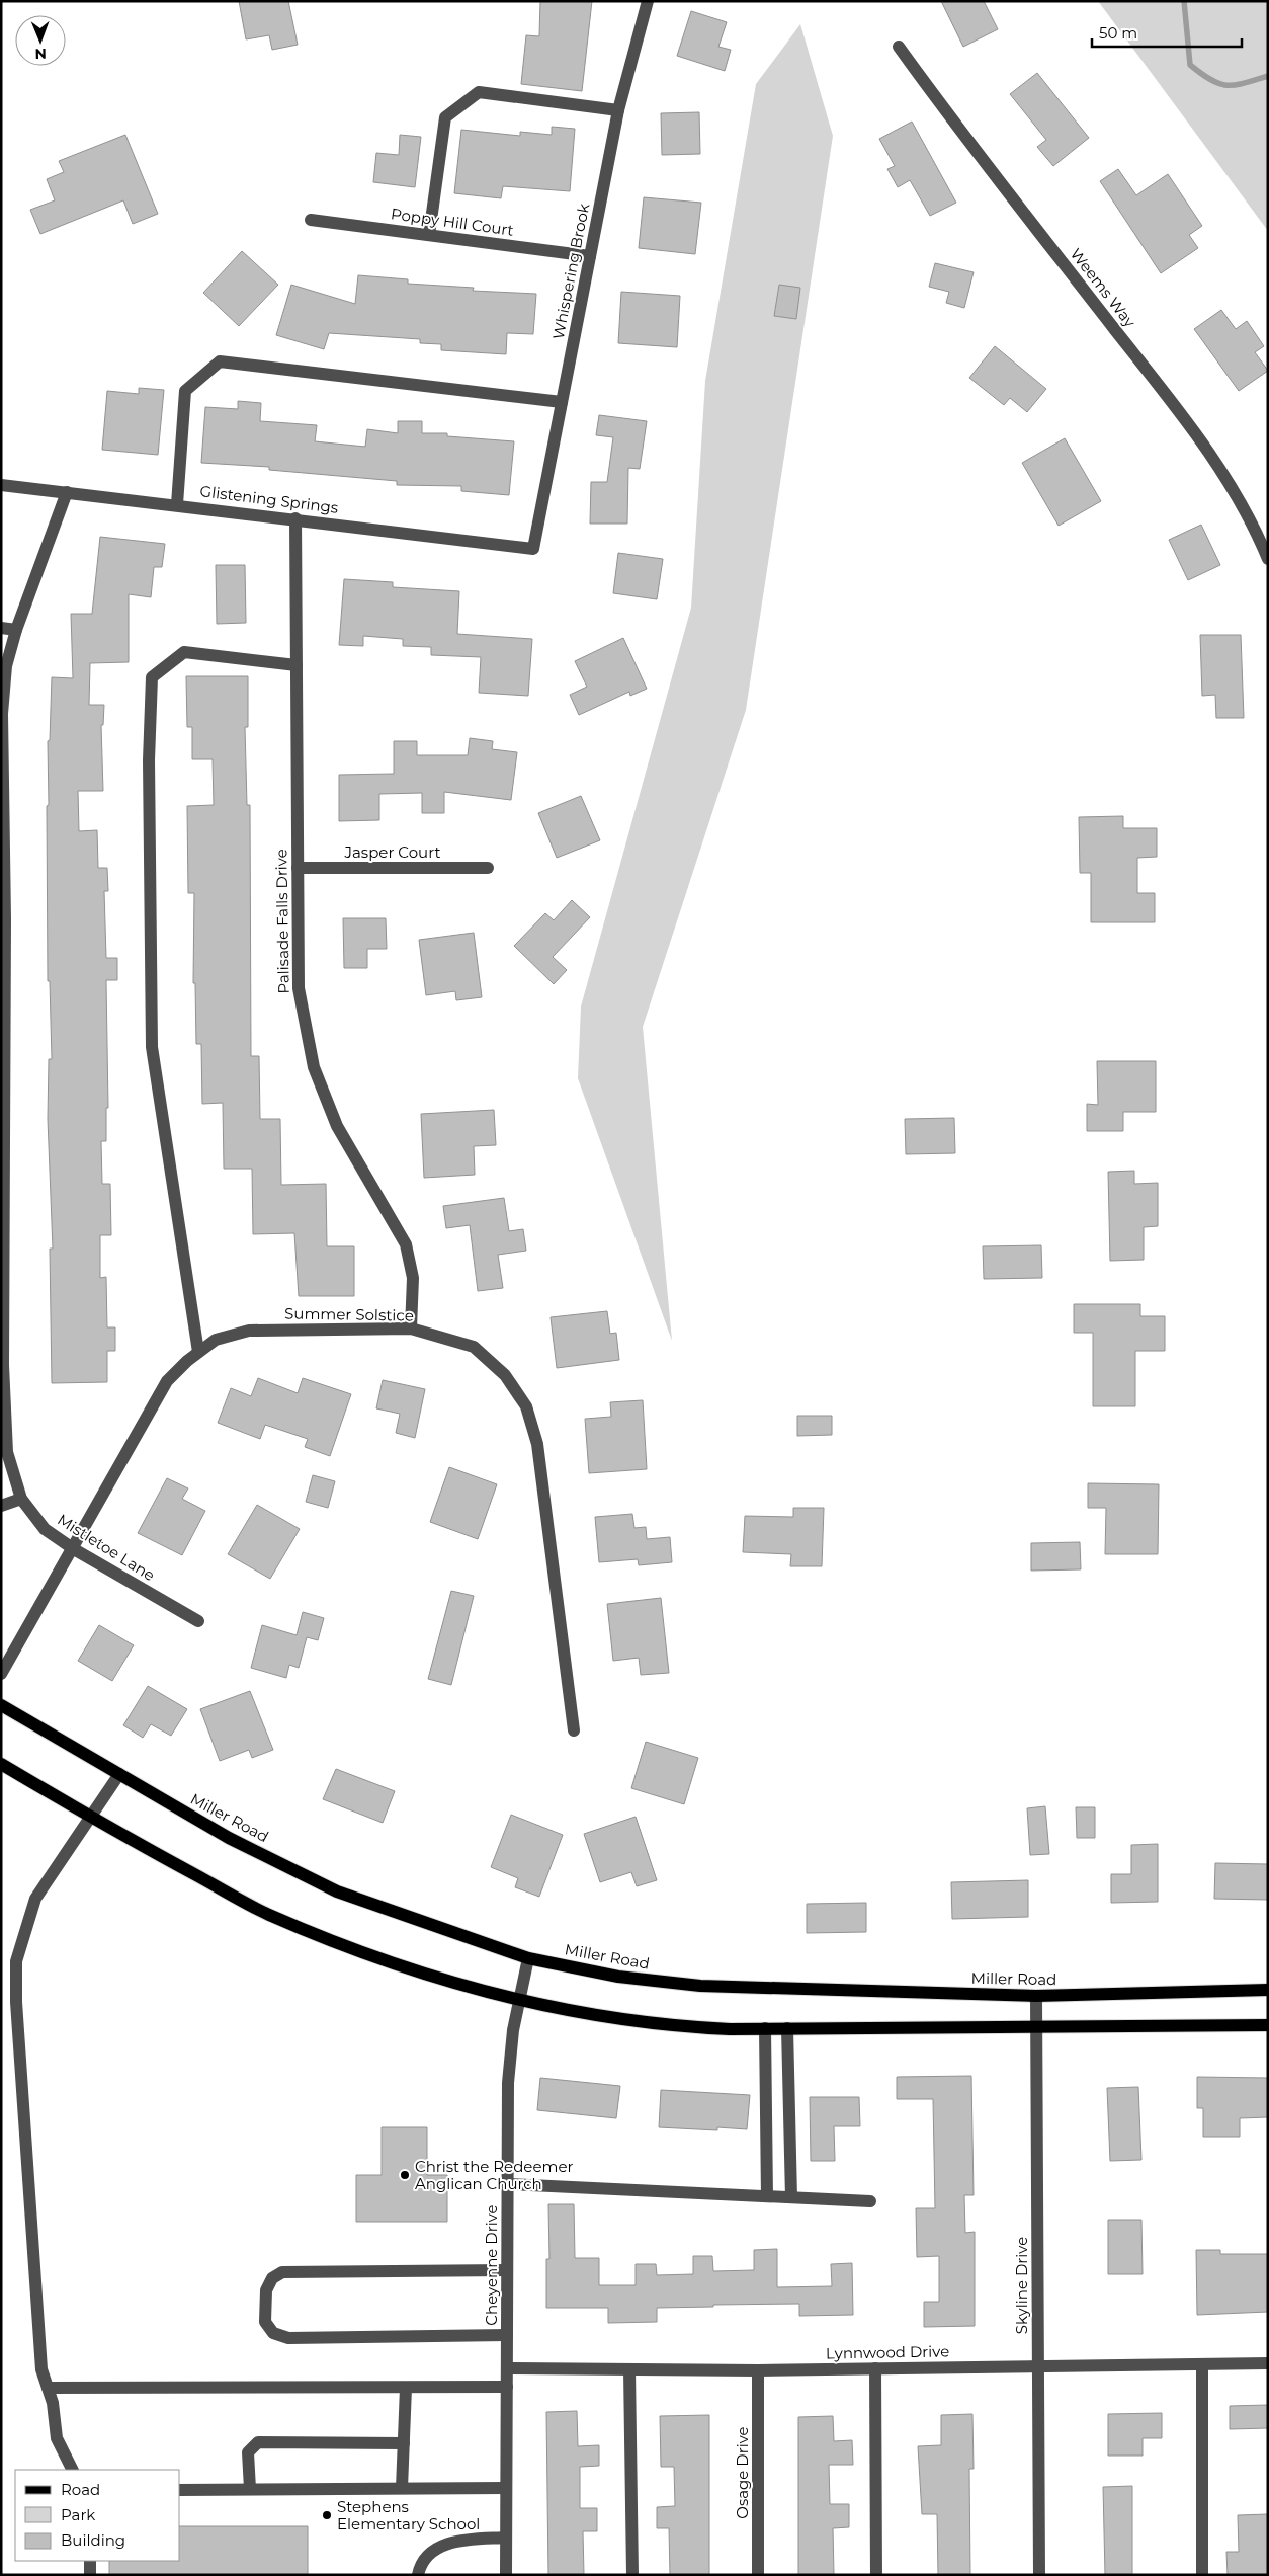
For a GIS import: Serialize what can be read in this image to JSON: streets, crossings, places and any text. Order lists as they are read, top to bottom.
{
  "streets": {
    "main road": ["Miller Road"],
    "street": [
      "Poppy Hill Court",
      "Whispering Brook",
      "Weems Way",
      "Glistening Springs",
      "Jasper Court",
      "Palisade Falls Drive",
      "Summer Solstice",
      "Mistletoe Lane",
      "Cheyenne Drive",
      "Skyline Drive",
      "Lynnwood Drive",
      "Osage Drive"
    ]
  },
  "crossings": [
    ["Poppy Hill Court", "Whispering Brook"],
    ["Whispering Brook", "Glistening Springs"],
    ["Glistening Springs", "Palisade Falls Drive"],
    ["Glistening Springs", "Mistletoe Lane"],
    ["Jasper Court", "Palisade Falls Drive"],
    ["Palisade Falls Drive", "Summer Solstice"],
    ["Summer Solstice", "Mistletoe Lane"],
    ["Miller Road", "Cheyenne Drive"],
    ["Miller Road", "Skyline Drive"],
    ["Cheyenne Drive", "Lynnwood Drive"],
    ["Skyline Drive", "Lynnwood Drive"],
    ["Lynnwood Drive", "Osage Drive"]
  ],
  "places": ["Christ the Redeemer Anglican Church", "Stephens Elementary School"],
  "legend": ["Road", "Park", "Building"],
  "scale_bar": "50 m",
  "north": "bottom"
}
